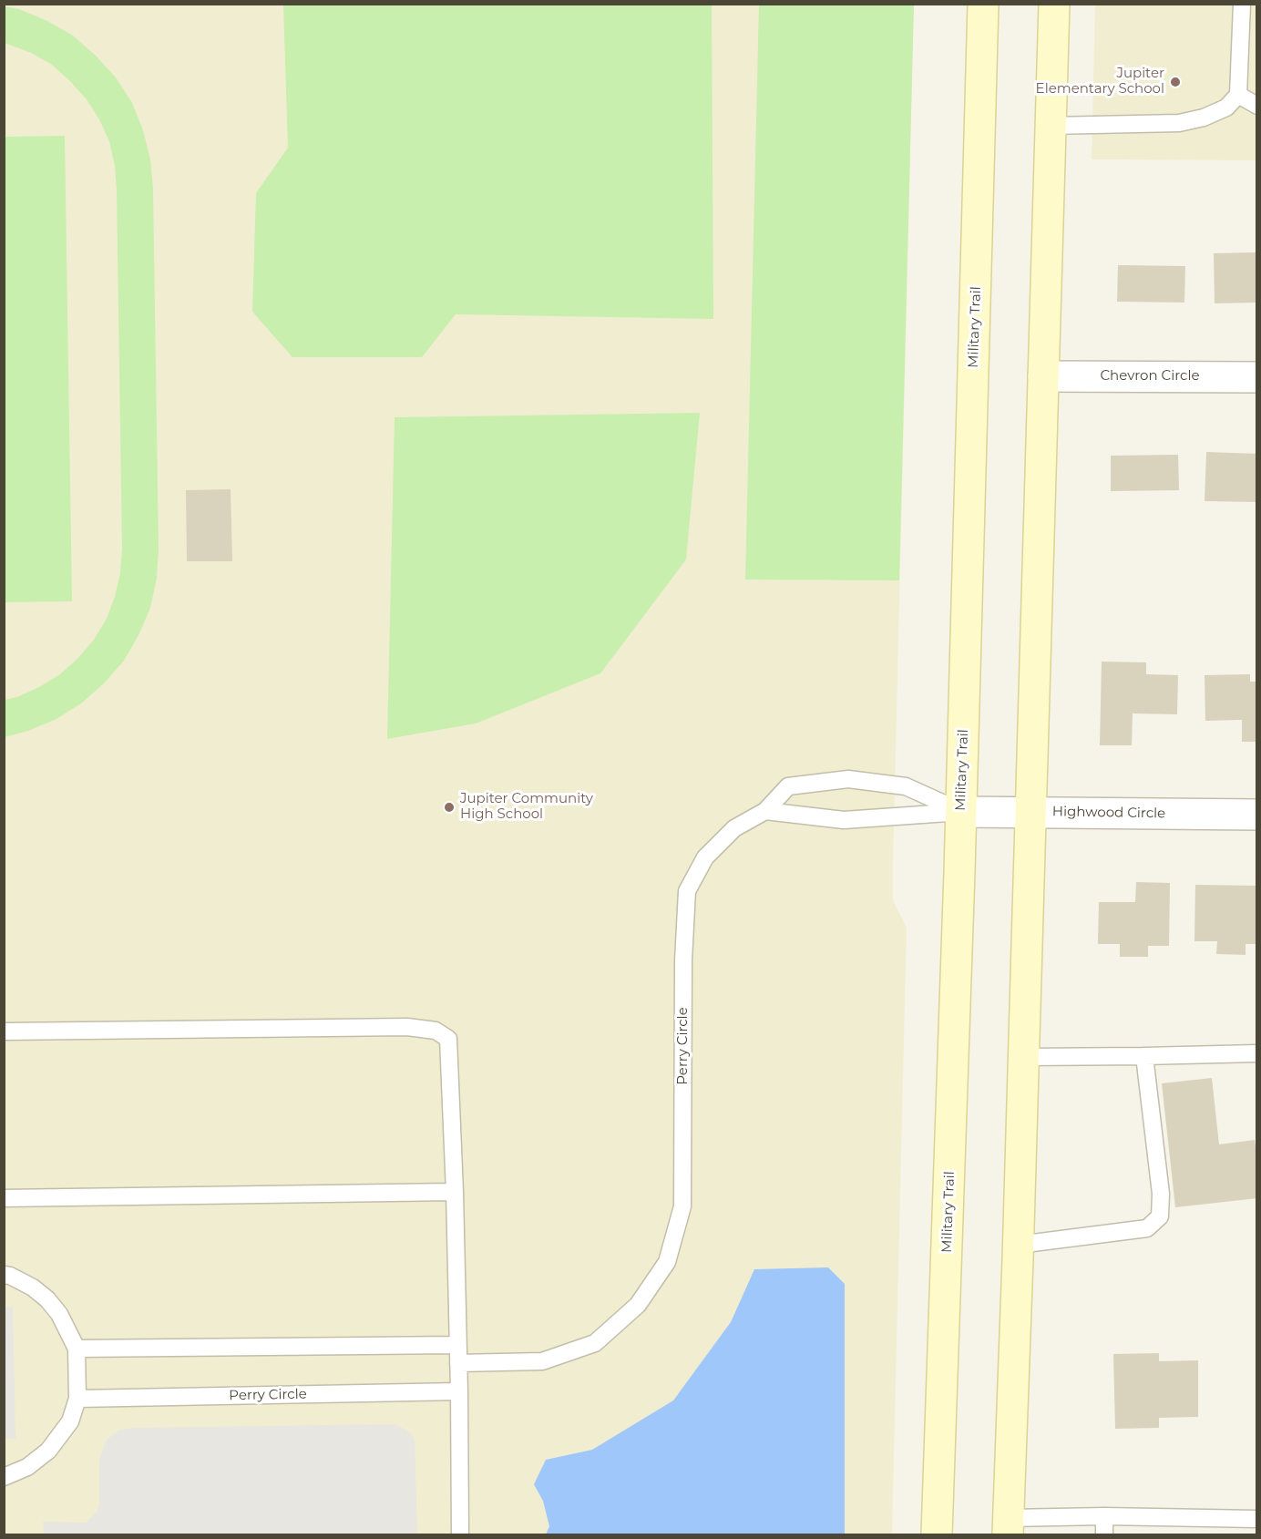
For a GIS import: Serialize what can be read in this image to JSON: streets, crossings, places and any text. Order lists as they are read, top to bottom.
{
  "streets": {
    "main road": ["Military Trail"],
    "street": ["Chevron Circle", "Highwood Circle"],
    "lane": ["Perry Circle"]
  },
  "crossings": [
    ["Military Trail", "Highwood Circle"],
    ["Military Trail", "Perry Circle"],
    ["Highwood Circle", "Perry Circle"]
  ],
  "places": ["Jupiter Elementary School", "Jupiter Community High School"]
}
